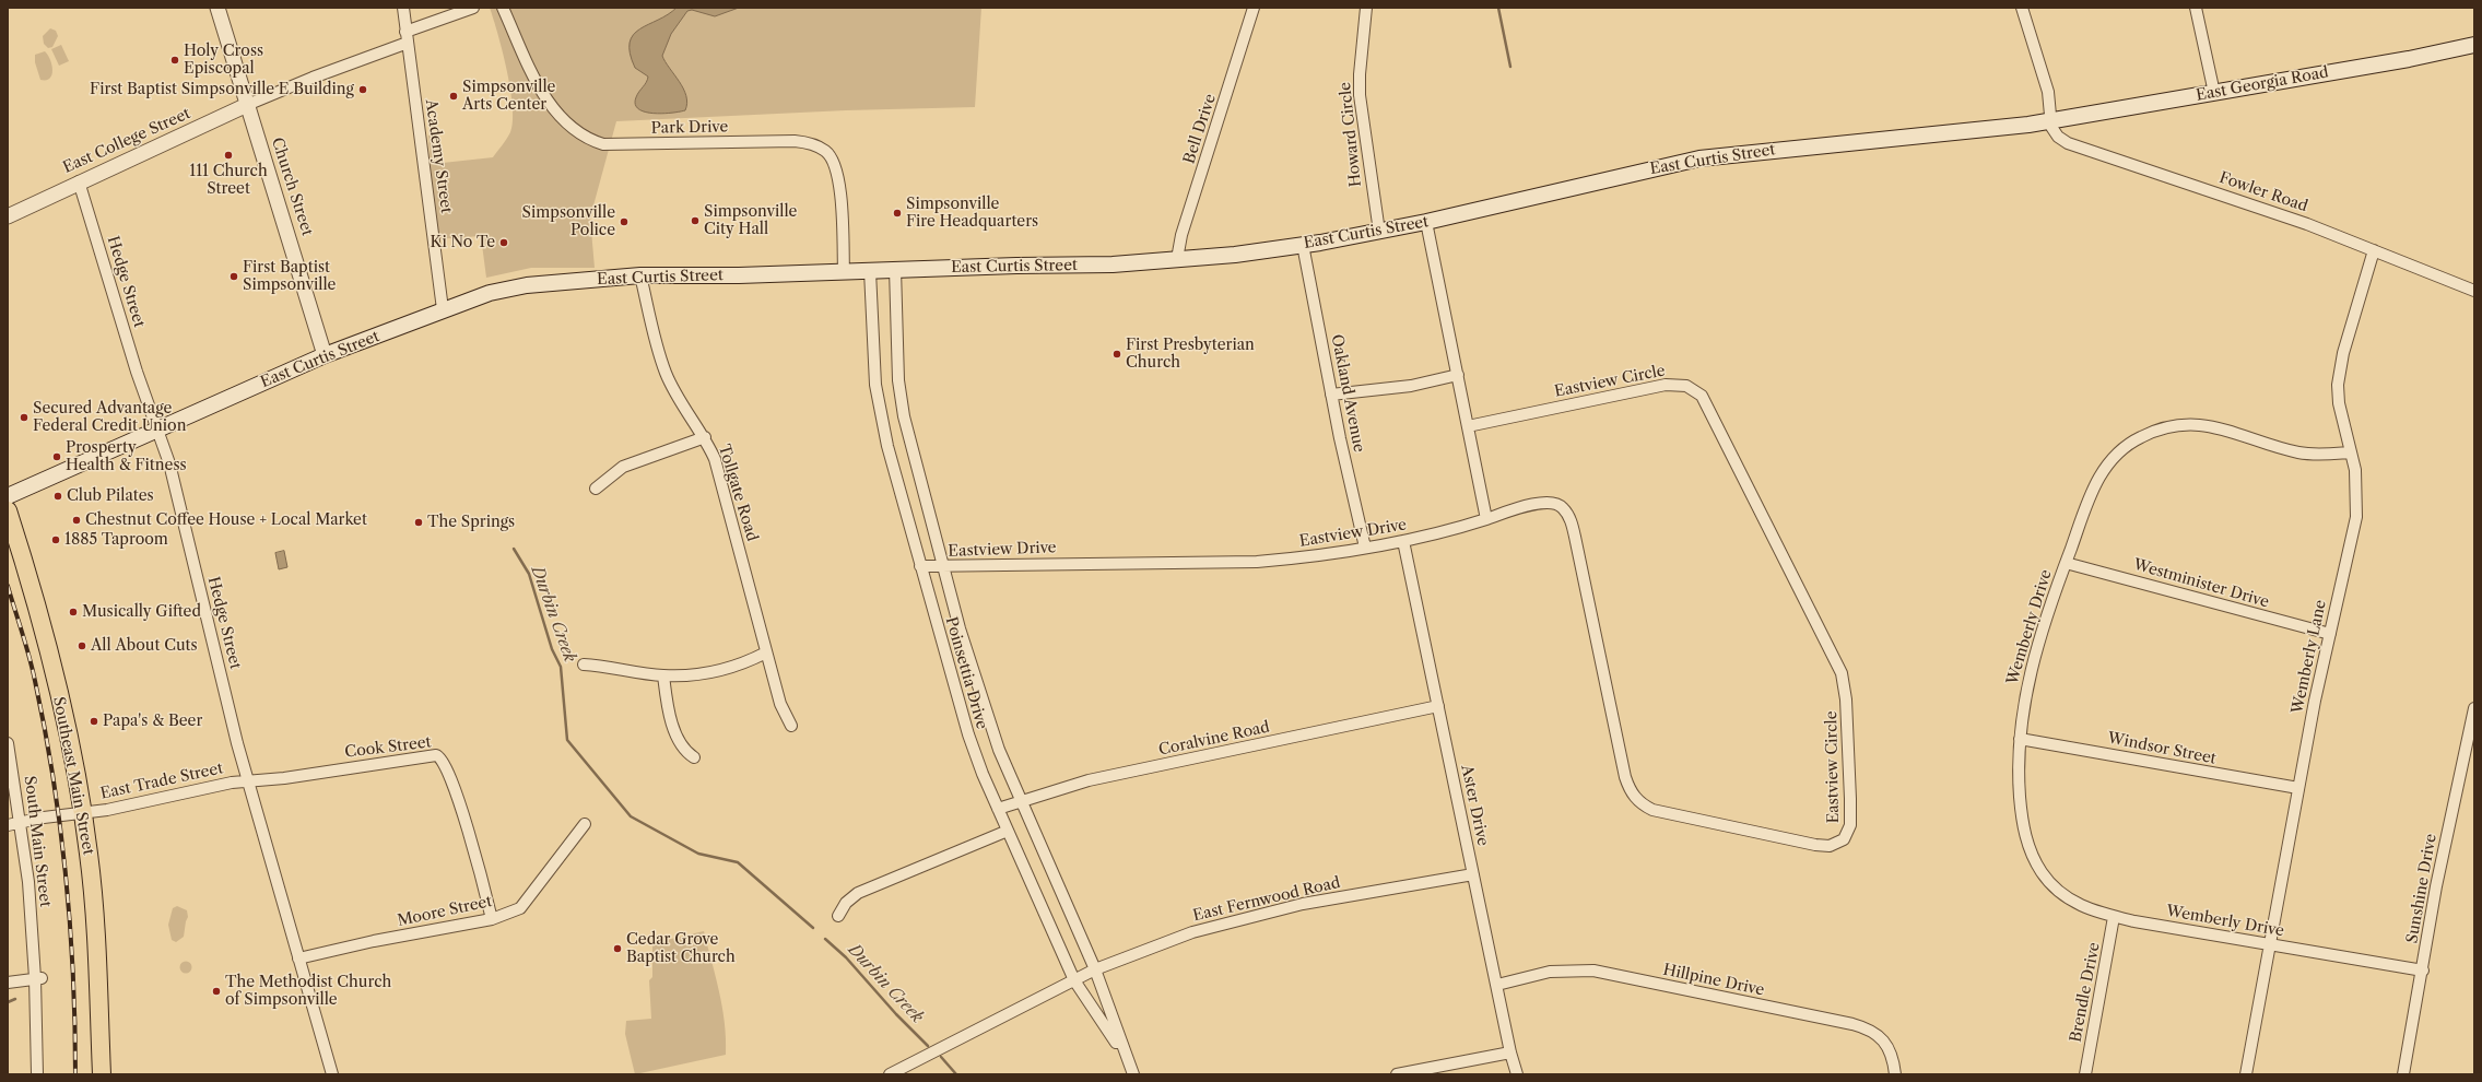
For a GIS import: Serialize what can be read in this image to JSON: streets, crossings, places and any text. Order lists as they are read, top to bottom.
{
  "streets": {
    "main road": ["East Georgia Road", "East Curtis Street", "Southeast Main Street"],
    "street": [
      "Park Drive",
      "Bell Drive",
      "Howard Circle",
      "East College Street",
      "Academy Street",
      "Church Street",
      "Fowler Road",
      "Hedge Street",
      "Eastview Circle",
      "Oakland Avenue",
      "Tollgate Road",
      "Eastview Drive",
      "Westminister Drive",
      "Wemberly Drive",
      "Wemberly Lane",
      "Poinsettia Drive",
      "Coralvine Road",
      "Cook Street",
      "Windsor Street",
      "East Trade Street",
      "Aster Drive",
      "South Main Street",
      "Sunshine Drive",
      "East Fernwood Road",
      "Moore Street",
      "Hillpine Drive",
      "Brendle Drive"
    ]
  },
  "crossings": [
    ["East Georgia Road", "East Curtis Street"],
    ["East Georgia Road", "Fowler Road"],
    ["Park Drive", "East Curtis Street"],
    ["Bell Drive", "East Curtis Street"],
    ["Howard Circle", "East Curtis Street"],
    ["East College Street", "Academy Street"],
    ["East College Street", "Church Street"],
    ["East College Street", "Hedge Street"],
    ["Academy Street", "East Curtis Street"],
    ["East Curtis Street", "Church Street"],
    ["East Curtis Street", "Fowler Road"],
    ["East Curtis Street", "Hedge Street"],
    ["East Curtis Street", "Oakland Avenue"],
    ["East Curtis Street", "Tollgate Road"],
    ["East Curtis Street", "Poinsettia Drive"],
    ["Fowler Road", "Wemberly Lane"],
    ["Hedge Street", "Cook Street"],
    ["Hedge Street", "East Trade Street"],
    ["Hedge Street", "Moore Street"],
    ["Eastview Circle", "Eastview Drive"],
    ["Oakland Avenue", "Eastview Drive"],
    ["Eastview Drive", "Poinsettia Drive"],
    ["Eastview Drive", "Aster Drive"],
    ["Westminister Drive", "Wemberly Drive"],
    ["Westminister Drive", "Wemberly Lane"],
    ["Wemberly Drive", "Wemberly Lane"],
    ["Wemberly Drive", "Windsor Street"],
    ["Wemberly Drive", "Sunshine Drive"],
    ["Wemberly Drive", "Brendle Drive"],
    ["Wemberly Lane", "Windsor Street"],
    ["Poinsettia Drive", "Coralvine Road"],
    ["Poinsettia Drive", "East Fernwood Road"],
    ["Coralvine Road", "Aster Drive"],
    ["Cook Street", "East Trade Street"],
    ["Cook Street", "Moore Street"],
    ["Southeast Main Street", "East Trade Street"],
    ["East Trade Street", "South Main Street"],
    ["Aster Drive", "East Fernwood Road"],
    ["Aster Drive", "Hillpine Drive"]
  ],
  "water": ["Durbin Creek"],
  "places": [
    "Holy Cross Episcopal",
    "First Baptist Simpsonville E Building",
    "Simpsonville Arts Center",
    "111 Church Street",
    "Simpsonville Fire Headquarters",
    "Simpsonville City Hall",
    "Simpsonville Police",
    "Ki No Te",
    "First Baptist Simpsonville",
    "First Presbyterian Church",
    "Secured Advantage Federal Credit Union",
    "Prosperty Health & Fitness",
    "Club Pilates",
    "Chestnut Coffee House + Local Market",
    "The Springs",
    "1885 Taproom",
    "Musically Gifted",
    "All About Cuts",
    "Papa's & Beer",
    "Cedar Grove Baptist Church",
    "The Methodist Church of Simpsonville"
  ]
}
